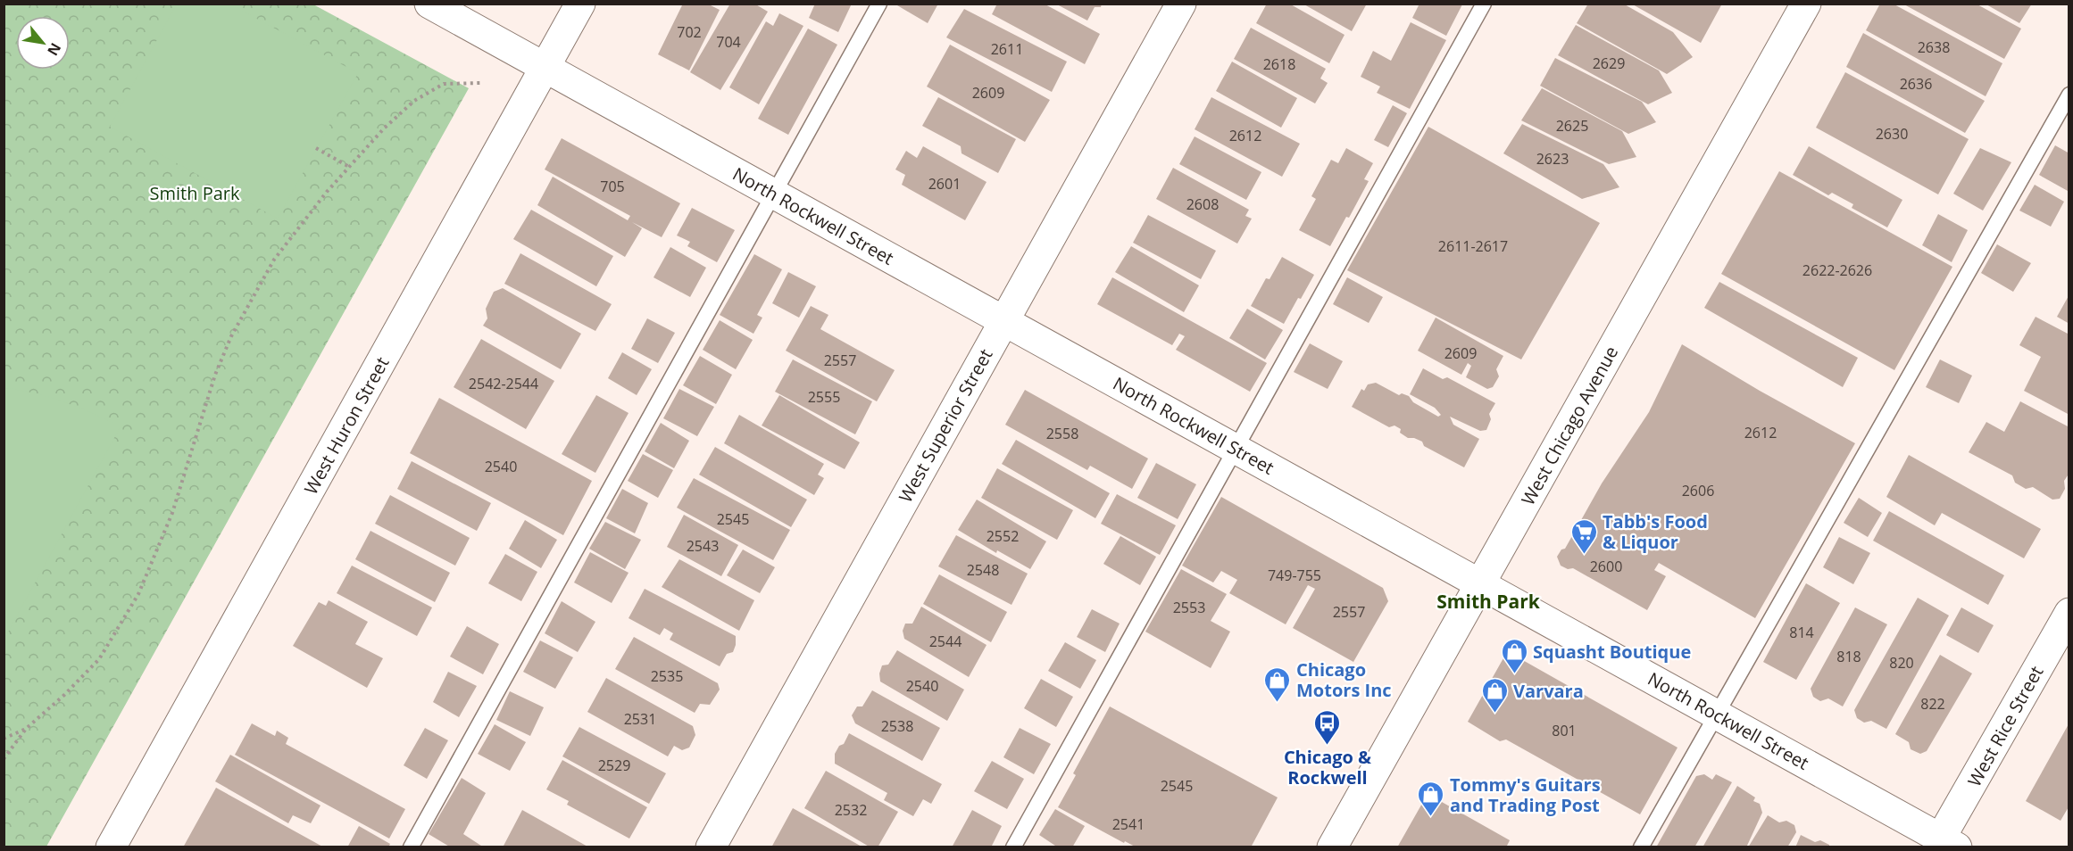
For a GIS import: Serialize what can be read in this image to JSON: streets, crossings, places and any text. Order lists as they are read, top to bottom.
{
  "streets": {
    "street": [
      "North Rockwell Street",
      "West Huron Street",
      "West Superior Street",
      "West Chicago Avenue",
      "West Rice Street"
    ]
  },
  "crossings": [
    ["North Rockwell Street", "West Huron Street"],
    ["North Rockwell Street", "West Superior Street"],
    ["North Rockwell Street", "West Chicago Avenue"],
    ["North Rockwell Street", "West Rice Street"]
  ],
  "districts": ["Smith Park"],
  "parks": ["Smith Park"],
  "places": {
    "supermarket": ["Tabb's Food & Liquor"],
    "shop": [
      "Squasht Boutique",
      "Chicago Motors Inc",
      "Varvara",
      "Tommy's Guitars and Trading Post"
    ],
    "bus stop": ["Chicago & Rockwell"]
  },
  "house_numbers": [
    "702",
    "704",
    "2638",
    "2611",
    "2629",
    "2618",
    "2636",
    "2609",
    "2625",
    "2630",
    "2612",
    "2623",
    "2601",
    "705",
    "2608",
    "2611-2617",
    "2622-2626",
    "2609",
    "2557",
    "2542-2544",
    "2555",
    "2612",
    "2558",
    "2540",
    "2606",
    "2545",
    "2552",
    "2543",
    "2600",
    "2548",
    "749-755",
    "2553",
    "2557",
    "814",
    "2544",
    "818",
    "820",
    "2535",
    "2540",
    "822",
    "2531",
    "2538",
    "801",
    "2529",
    "2545",
    "2532",
    "2541"
  ],
  "north": "bottom right"
}
